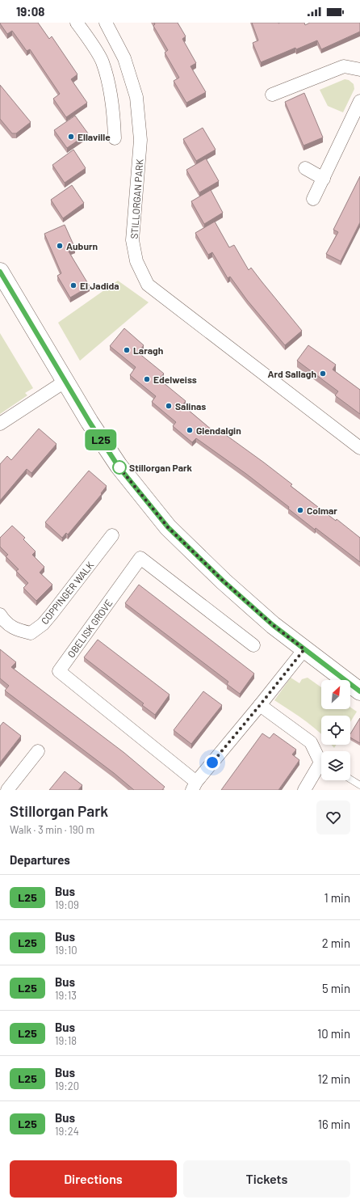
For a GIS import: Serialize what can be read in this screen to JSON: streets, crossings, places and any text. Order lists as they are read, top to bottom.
{
  "streets": {
    "street": ["STILLORGAN PARK", "COPPINGER WALK", "OBELISK GROVE"]
  },
  "places": [
    "Ellaville",
    "Auburn",
    "El Jadida",
    "Laragh",
    "Ard Sallagh",
    "Edelweiss",
    "Salinas",
    "Glendalgin",
    "Stillorgan Park",
    "Colmar"
  ],
  "lines": ["bus line L25"],
  "north": "top right",
  "page": {
    "status": "19:08",
    "on_map": "L25",
    "heading": [
      ["Stillorgan Park", "Walk · 3 min · 190 m"],
      "Departures"
    ],
    "list": [
      {
        "mark": "L25",
        "name": "Bus",
        "note": "19:09",
        "value": "1 min"
      },
      {
        "mark": "L25",
        "name": "Bus",
        "note": "19:10",
        "value": "2 min"
      },
      {
        "mark": "L25",
        "name": "Bus",
        "note": "19:13",
        "value": "5 min"
      },
      {
        "mark": "L25",
        "name": "Bus",
        "note": "19:18",
        "value": "10 min"
      },
      {
        "mark": "L25",
        "name": "Bus",
        "note": "19:20",
        "value": "12 min"
      },
      {
        "mark": "L25",
        "name": "Bus",
        "note": "19:24",
        "value": "16 min"
      }
    ],
    "buttons": ["Directions", "Tickets"]
  }
}
